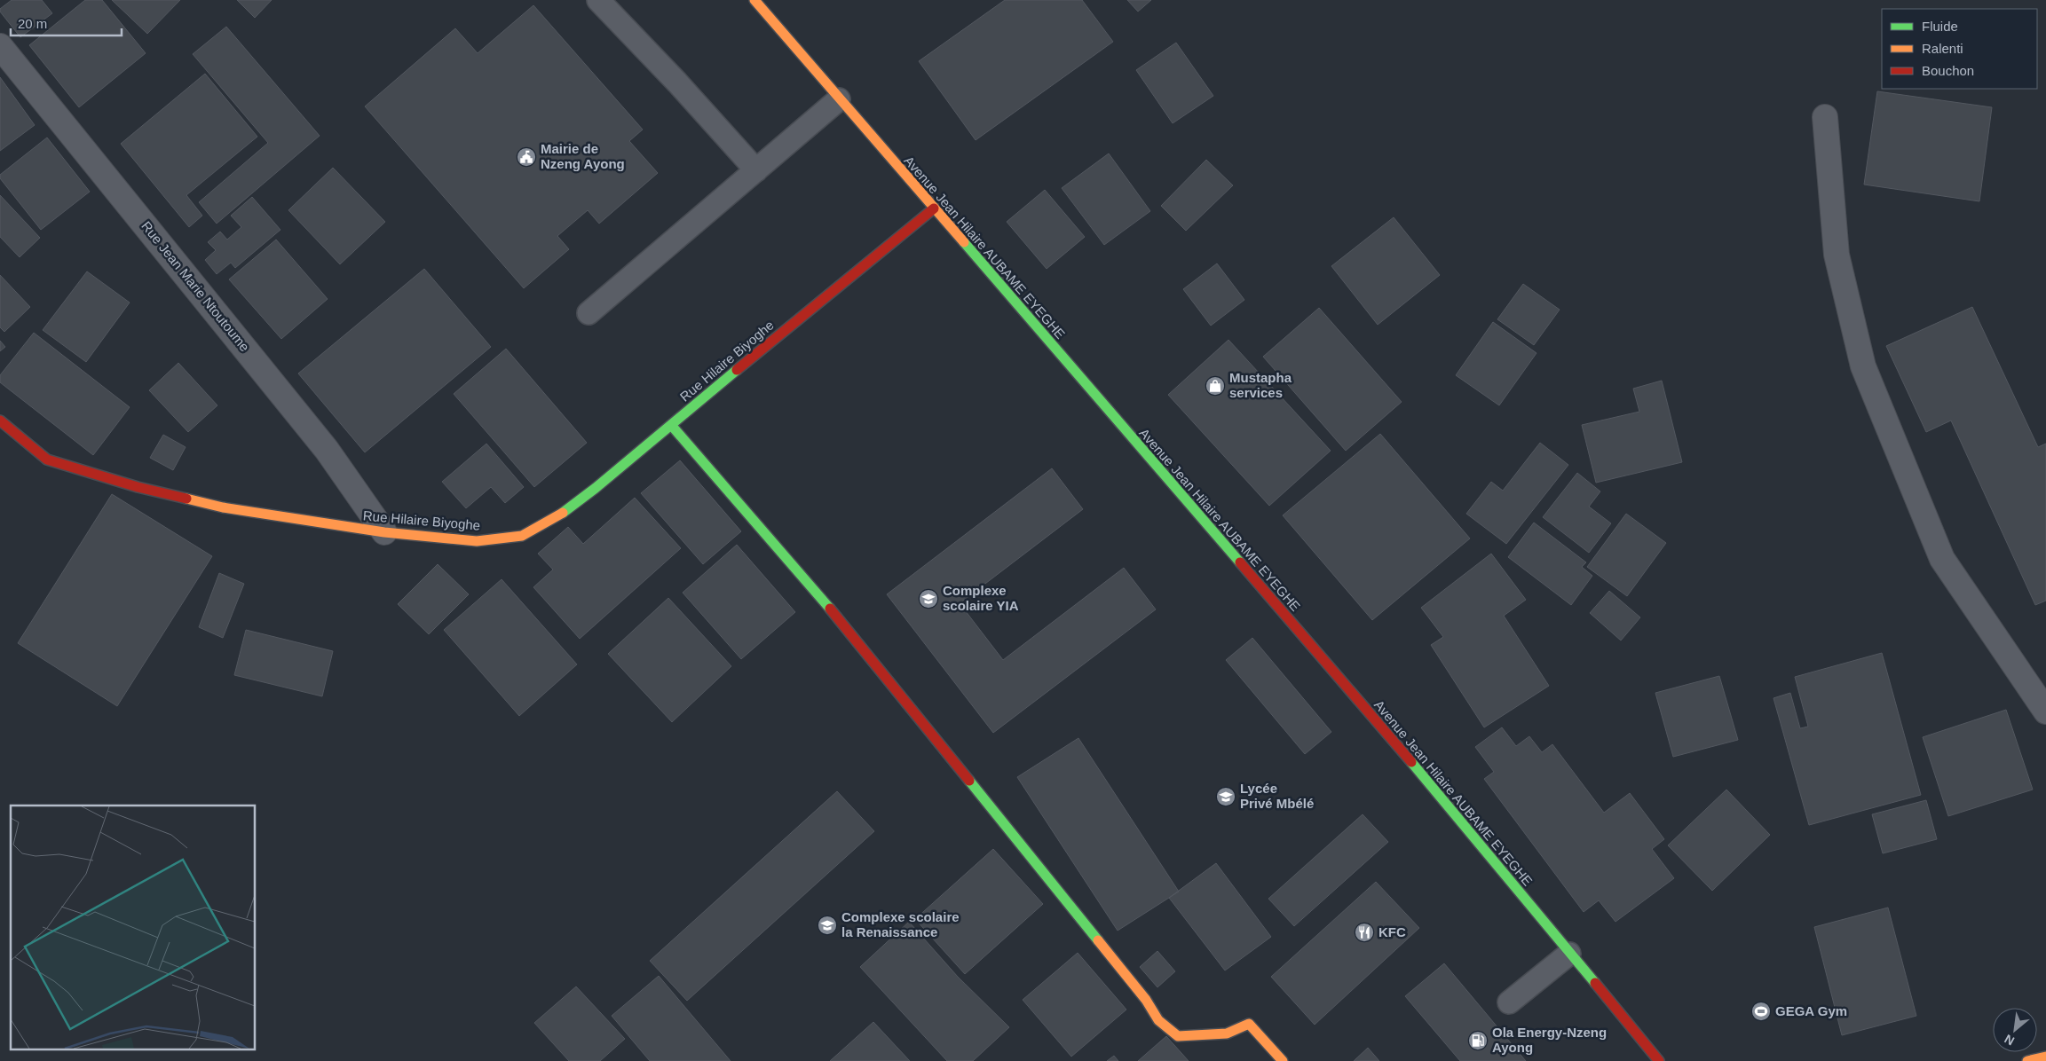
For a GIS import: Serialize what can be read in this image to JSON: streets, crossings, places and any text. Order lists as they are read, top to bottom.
{
  "streets": {
    "street": ["Avenue Jean Hilaire AUBAME EYEGHE", "Rue Jean Marie Ntoutoume", "Rue Hilaire Biyoghe"]
  },
  "crossings": [
    ["Avenue Jean Hilaire AUBAME EYEGHE", "Rue Hilaire Biyoghe"],
    ["Rue Jean Marie Ntoutoume", "Rue Hilaire Biyoghe"]
  ],
  "places": {
    "public building": ["Mairie de Nzeng Ayong"],
    "shop": ["Mustapha services"],
    "school or university": ["Complexe scolaire YIA", "Lycée Privé Mbélé", "Complexe scolaire la Renaissance"],
    "restaurant": ["KFC"],
    "sports": ["GEGA Gym"],
    "fuel station": ["Ola Energy-Nzeng Ayong"]
  },
  "legend": ["Fluide", "Ralenti", "Bouchon"],
  "scale_bar": "20 m",
  "north": "bottom left"
}
